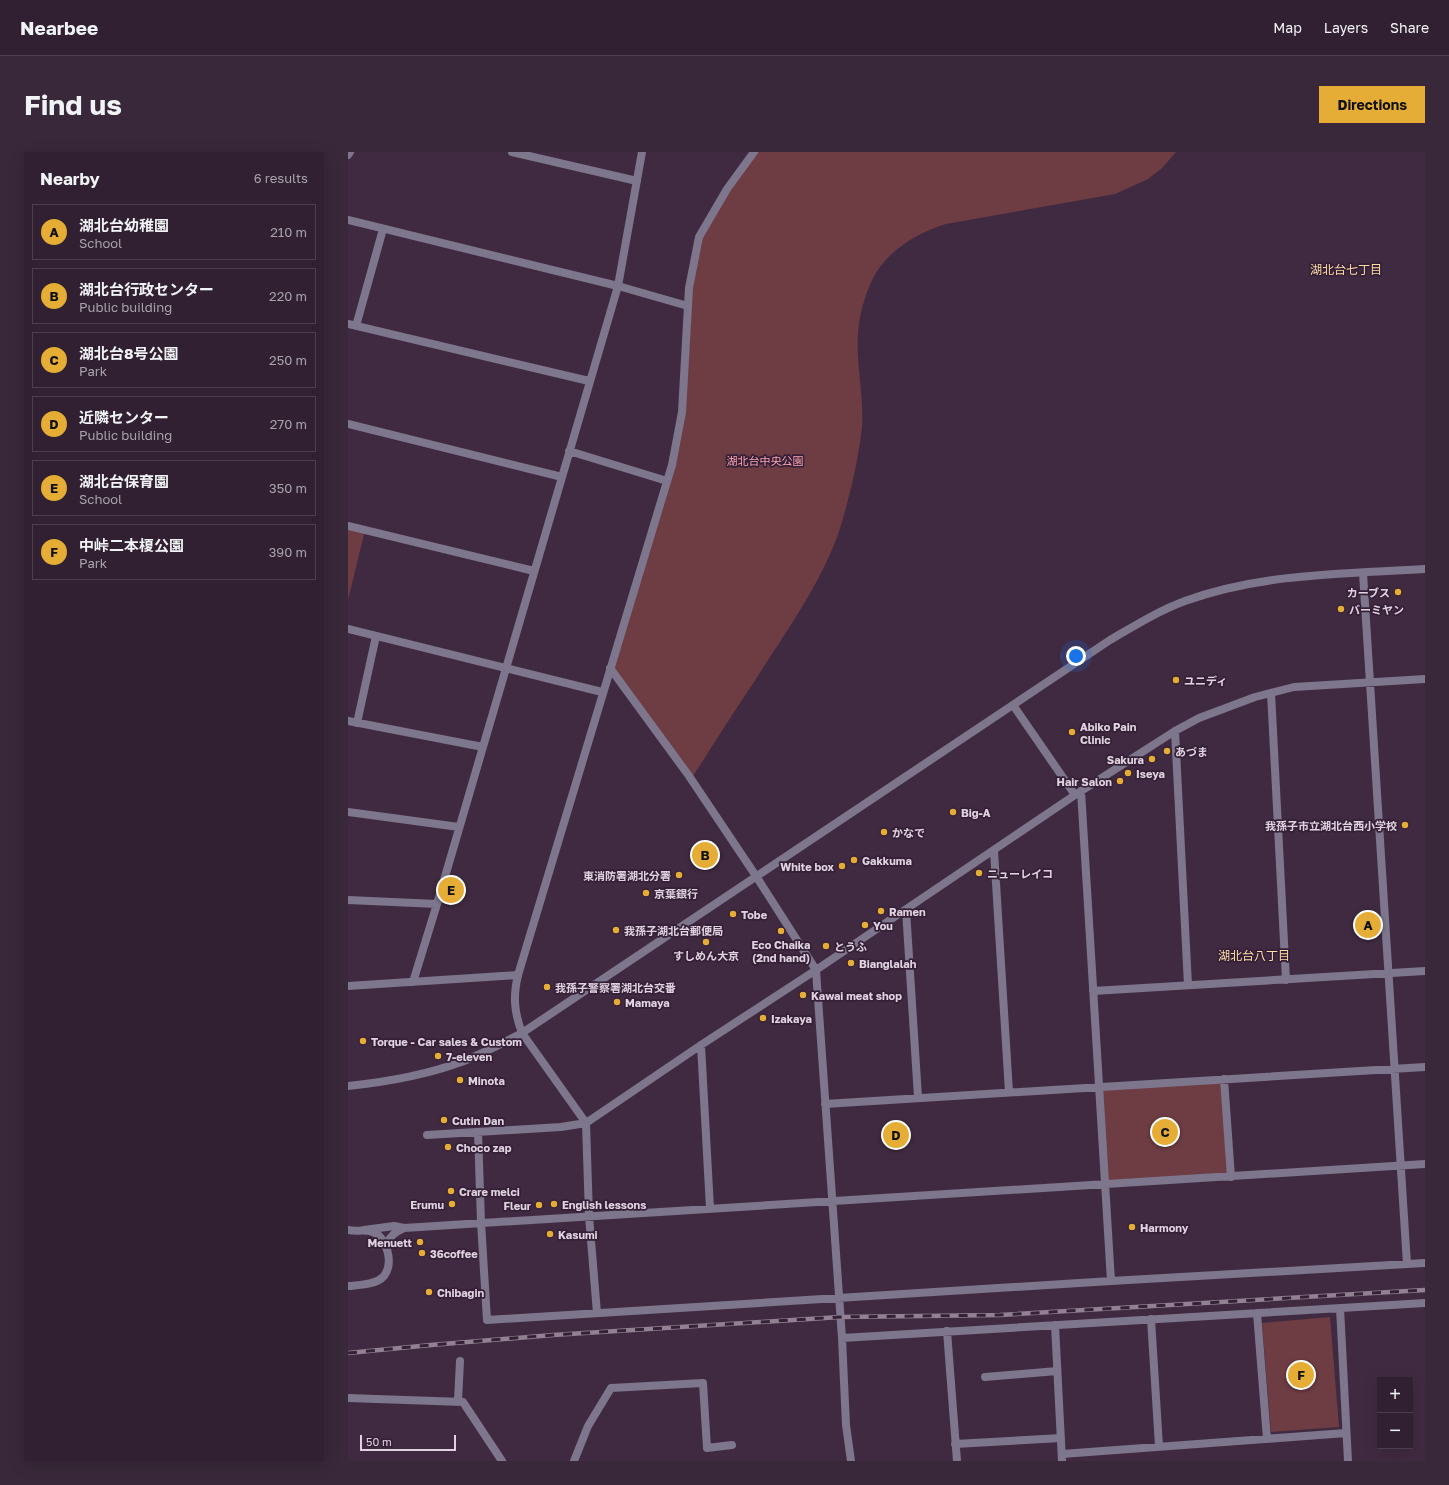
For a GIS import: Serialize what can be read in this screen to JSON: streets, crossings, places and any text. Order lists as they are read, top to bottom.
{
  "districts": ["湖北台七丁目", "湖北台八丁目"],
  "parks": ["湖北台中央公園"],
  "places": [
    "カーブス",
    "バーミヤン",
    "ユニディ",
    "Abiko Pain Clinic",
    "あづま",
    "Sakura",
    "Iseya",
    "Hair Salon",
    "Big-A",
    "我孫子市立湖北台西小学校",
    "かなで",
    "Gakkuma",
    "White box",
    "ニューレイコ",
    "東消防署湖北分署",
    "京葉銀行",
    "Ramen",
    "Tobe",
    "You",
    "我孫子湖北台郵便局",
    "Eco Chaika (2nd hand)",
    "すしめん大京",
    "とうふ",
    "Bianglalah",
    "我孫子警察署湖北台交番",
    "Kawai meat shop",
    "Mamaya",
    "Izakaya",
    "Torque - Car sales & Custom",
    "7-eleven",
    "Minota",
    "Cutin Dan",
    "Choco zap",
    "Crare melci",
    "Erumu",
    "English lessons",
    "Fleur",
    "Harmony",
    "Kasumi",
    "Menuett",
    "36coffee",
    "Chibagin"
  ],
  "scale_bar": "50 m",
  "page": {
    "header": "Nearbee",
    "nav": ["Map", "Layers", "Share"],
    "buttons": "Directions",
    "title": "Find us",
    "heading": ["Nearby", "6 results"],
    "list": [
      {
        "mark": "A",
        "name": "湖北台幼稚園",
        "note": "School",
        "value": "210 m"
      },
      {
        "mark": "B",
        "name": "湖北台行政センター",
        "note": "Public building",
        "value": "220 m"
      },
      {
        "mark": "C",
        "name": "湖北台8号公園",
        "note": "Park",
        "value": "250 m"
      },
      {
        "mark": "D",
        "name": "近隣センター",
        "note": "Public building",
        "value": "270 m"
      },
      {
        "mark": "E",
        "name": "湖北台保育園",
        "note": "School",
        "value": "350 m"
      },
      {
        "mark": "F",
        "name": "中峠二本榎公園",
        "note": "Park",
        "value": "390 m"
      }
    ],
    "pins": [
      "B",
      "E",
      "A",
      "C",
      "D",
      "F"
    ],
    "map_buttons": ["+", "−"],
    "scale": "50 m"
  }
}
